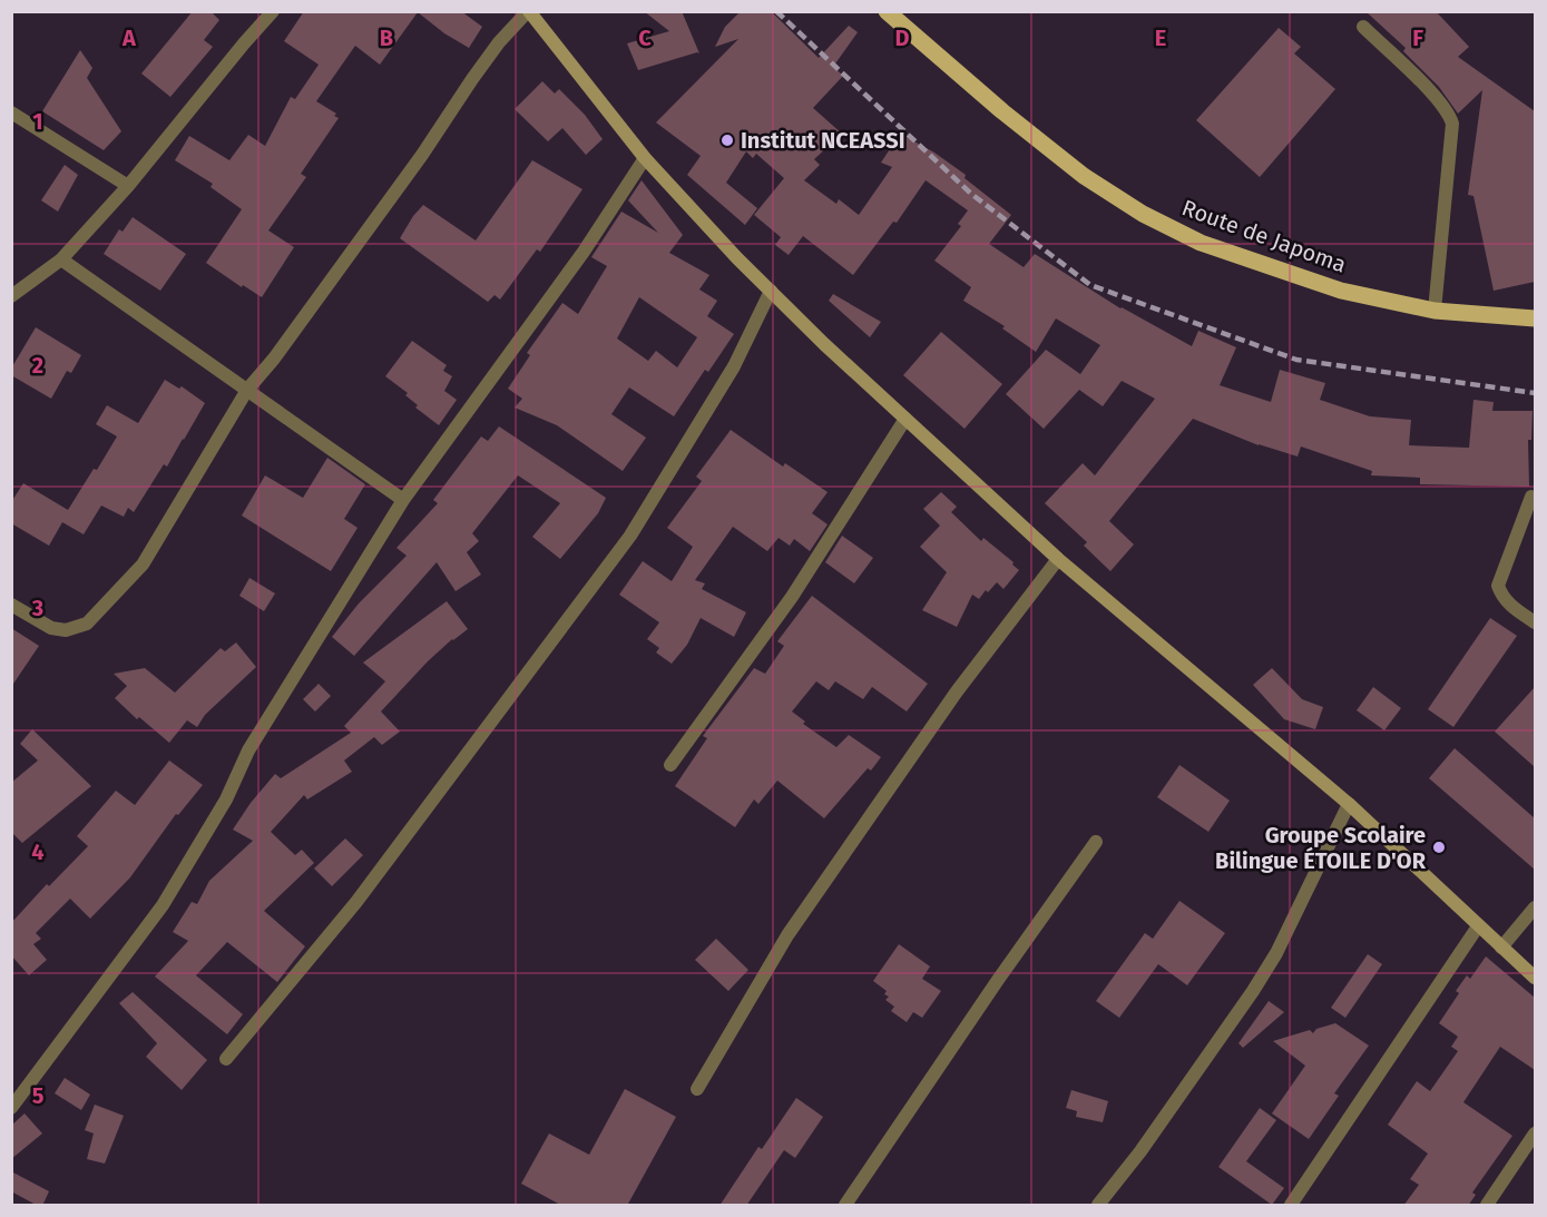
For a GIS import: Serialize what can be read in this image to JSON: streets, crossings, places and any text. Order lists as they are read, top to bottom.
{
  "streets": {
    "main road": ["Route de Japoma"]
  },
  "places": ["Institut NCEASSI", "Groupe Scolaire Bilingue ÉTOILE D'OR"],
  "grid": {
    "columns": [
      "A",
      "B",
      "C",
      "D",
      "E",
      "F"
    ],
    "rows": [
      "1",
      "2",
      "3",
      "4",
      "5"
    ]
  }
}
